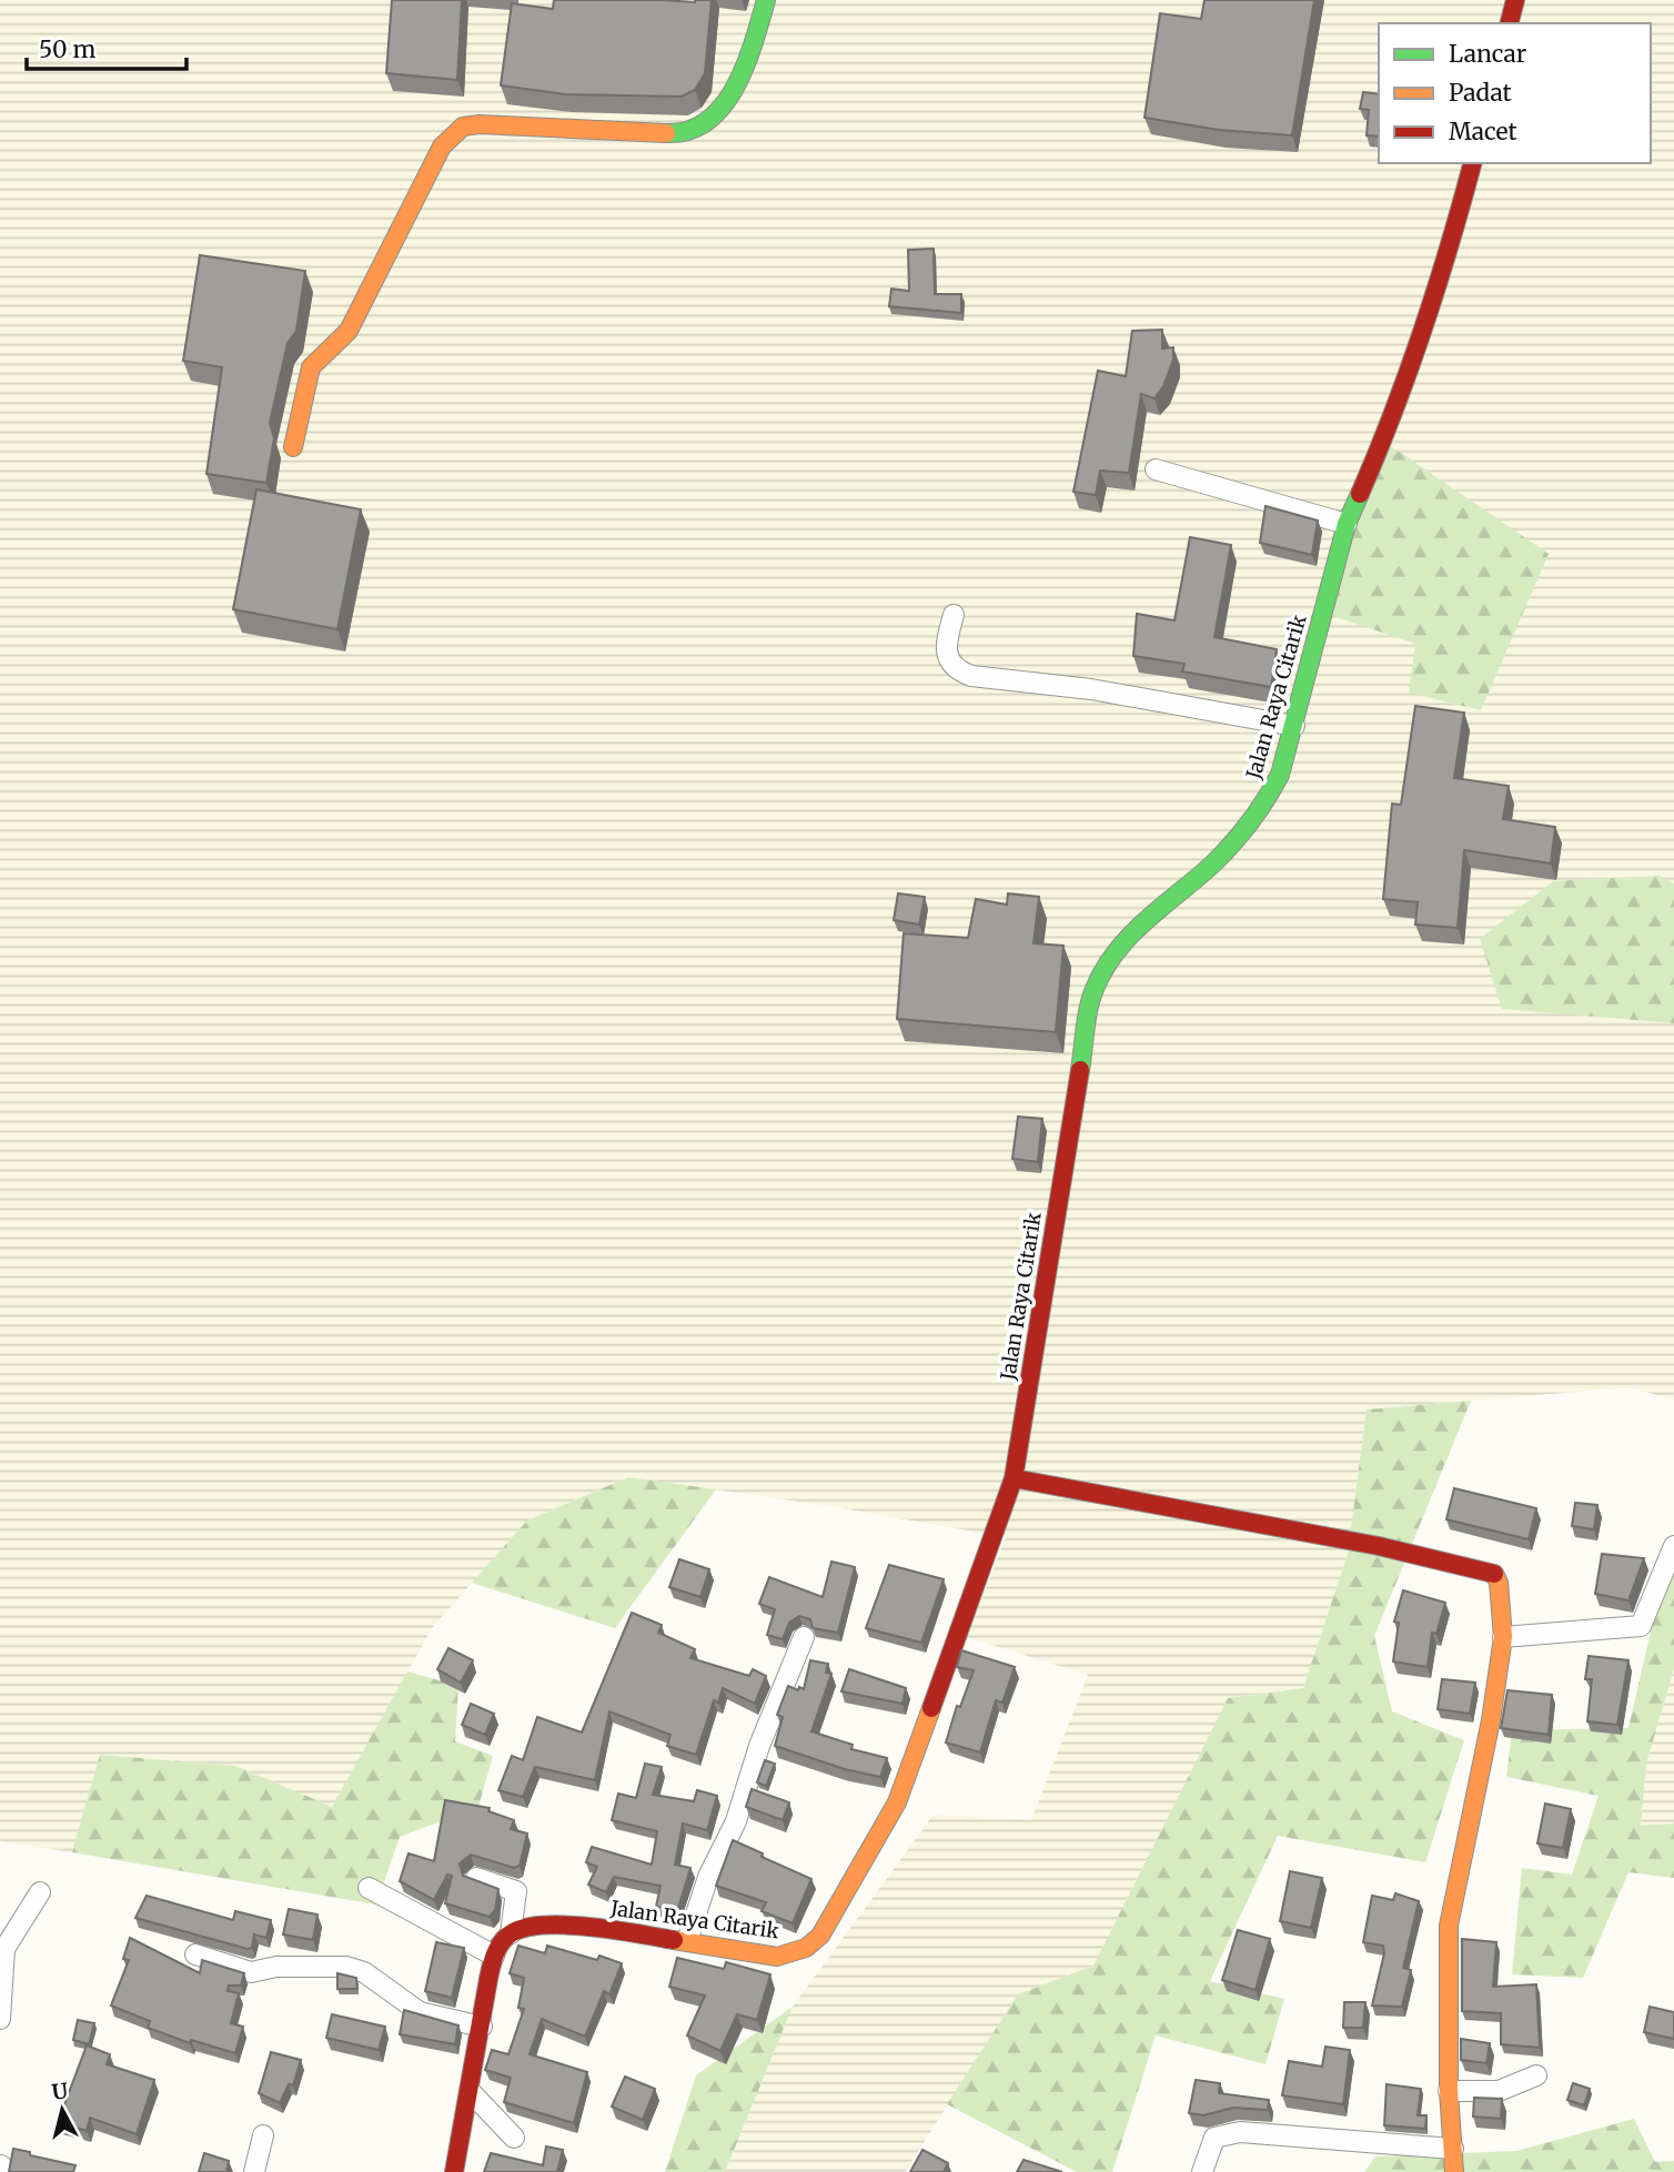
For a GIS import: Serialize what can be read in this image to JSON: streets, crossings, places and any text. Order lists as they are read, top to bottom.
{
  "streets": {
    "street": ["Jalan Raya Citarik"]
  },
  "legend": ["Lancar", "Padat", "Macet"],
  "scale_bar": "50 m",
  "north": "top"
}
